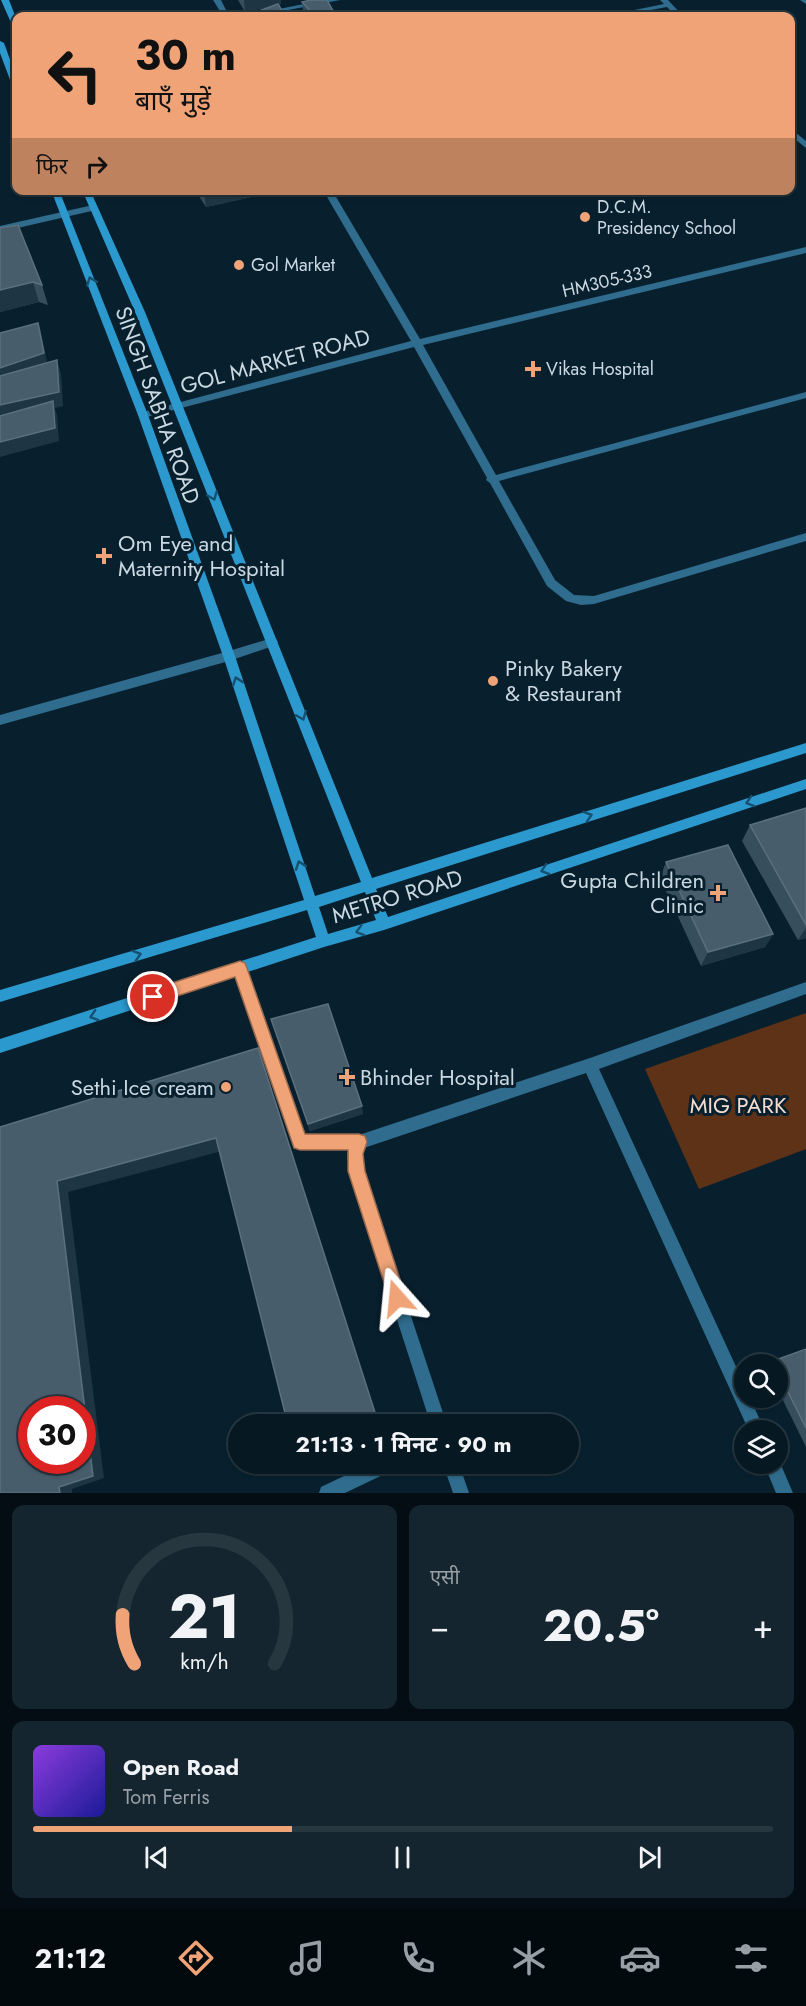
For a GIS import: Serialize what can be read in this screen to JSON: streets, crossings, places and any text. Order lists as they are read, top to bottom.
{
  "streets": {
    "street": [
      "HM305-333",
      "GOL MARKET ROAD",
      "SINGH SABHA ROAD",
      "METRO ROAD"
    ]
  },
  "crossings": [
    ["HM305-333", "GOL MARKET ROAD"],
    ["GOL MARKET ROAD", "SINGH SABHA ROAD"],
    ["SINGH SABHA ROAD", "METRO ROAD"]
  ],
  "parks": ["MIG PARK"],
  "places": {
    "other": [
      "D.C.M. Presidency School",
      "Gol Market",
      "Pinky Bakery & Restaurant",
      "Sethi Ice cream"
    ],
    "health": [
      "Vikas Hospital",
      "Om Eye and Maternity Hospital",
      "Gupta Children Clinic",
      "Bhinder Hospital"
    ]
  },
  "page": {
    "turn": ["30 m", "बाएँ मुड़ें"],
    "then": "फिर",
    "limit": "30",
    "trip": "21:13 · 1 मिनट · 90 m",
    "tile": "एसी",
    "heat": ["−", "20.5°", "+"],
    "song": ["Open Road", "Tom Ferris"],
    "tabs": "21:12",
    "gauge": ["21", "km/h"]
  }
}
